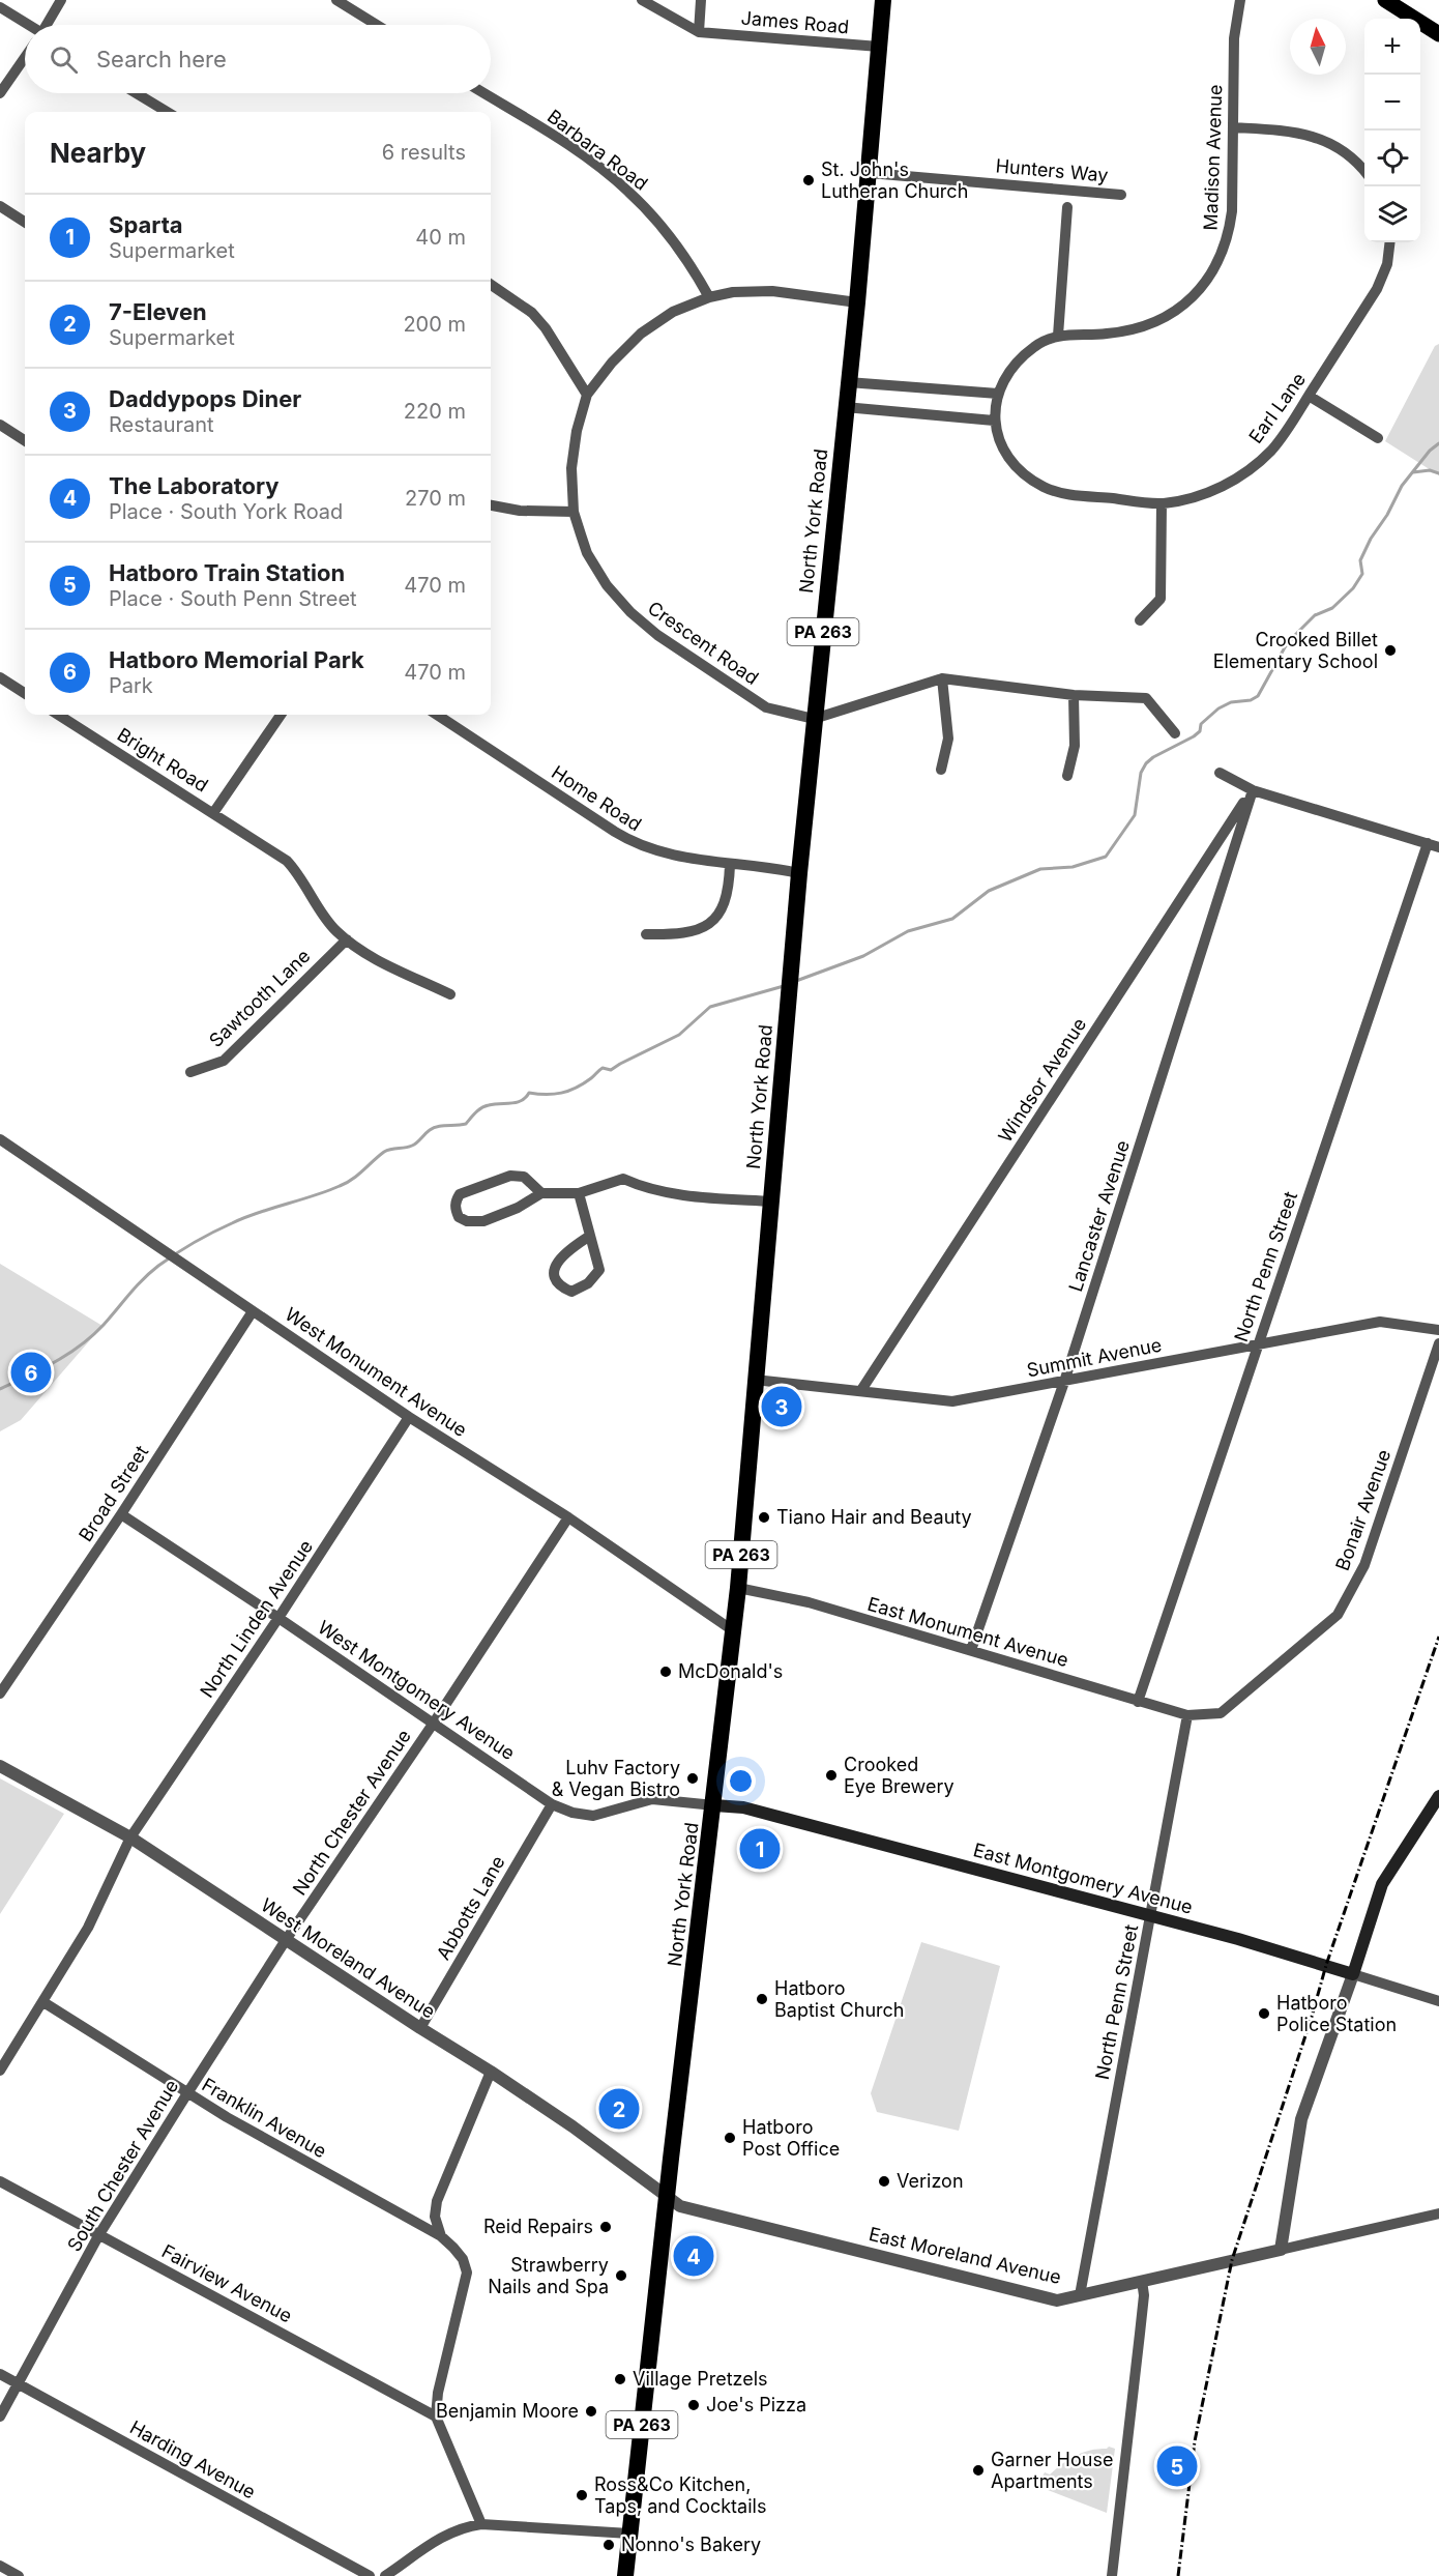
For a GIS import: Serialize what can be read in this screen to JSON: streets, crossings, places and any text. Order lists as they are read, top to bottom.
{
  "streets": {
    "highway": ["North York Road", "PA 263"],
    "main road": ["East Montgomery Avenue"],
    "street": [
      "James Road",
      "Barbara Road",
      "Madison Avenue",
      "Hunters Way",
      "Earl Lane",
      "Crescent Road",
      "Bright Road",
      "Home Road",
      "Sawtooth Lane",
      "Windsor Avenue",
      "Lancaster Avenue",
      "North Penn Street",
      "Summit Avenue",
      "West Monument Avenue",
      "Broad Street",
      "Bonair Avenue",
      "North Linden Avenue",
      "East Monument Avenue",
      "West Montgomery Avenue",
      "North Chester Avenue",
      "Abbotts Lane",
      "West Moreland Avenue",
      "Franklin Avenue",
      "South Chester Avenue",
      "East Moreland Avenue",
      "Fairview Avenue",
      "Harding Avenue"
    ]
  },
  "crossings": [
    ["James Road", "North York Road"],
    ["Barbara Road", "Crescent Road"],
    ["Hunters Way", "North York Road"],
    ["North York Road", "PA 263"],
    ["North York Road", "Crescent Road"],
    ["North York Road", "Home Road"],
    ["North York Road", "Summit Avenue"],
    ["North York Road", "West Monument Avenue"],
    ["North York Road", "East Monument Avenue"],
    ["North York Road", "West Montgomery Avenue"],
    ["North York Road", "East Montgomery Avenue"],
    ["North York Road", "West Moreland Avenue"],
    ["North York Road", "East Moreland Avenue"],
    ["PA 263", "West Moreland Avenue"],
    ["PA 263", "East Moreland Avenue"],
    ["Windsor Avenue", "Lancaster Avenue"],
    ["Windsor Avenue", "Summit Avenue"],
    ["Lancaster Avenue", "Summit Avenue"],
    ["Lancaster Avenue", "East Monument Avenue"],
    ["North Penn Street", "Summit Avenue"],
    ["North Penn Street", "Bonair Avenue"],
    ["North Penn Street", "East Monument Avenue"],
    ["North Penn Street", "East Montgomery Avenue"],
    ["North Penn Street", "East Moreland Avenue"],
    ["West Monument Avenue", "Broad Street"],
    ["West Monument Avenue", "North Linden Avenue"],
    ["West Monument Avenue", "North Chester Avenue"],
    ["Broad Street", "West Montgomery Avenue"],
    ["Bonair Avenue", "East Monument Avenue"],
    ["North Linden Avenue", "West Montgomery Avenue"],
    ["North Linden Avenue", "West Moreland Avenue"],
    ["North Linden Avenue", "Franklin Avenue"],
    ["West Montgomery Avenue", "North Chester Avenue"],
    ["West Montgomery Avenue", "East Montgomery Avenue"],
    ["West Montgomery Avenue", "Abbotts Lane"],
    ["North Chester Avenue", "West Moreland Avenue"],
    ["North Chester Avenue", "South Chester Avenue"],
    ["Abbotts Lane", "West Moreland Avenue"],
    ["West Moreland Avenue", "South Chester Avenue"],
    ["West Moreland Avenue", "East Moreland Avenue"],
    ["Franklin Avenue", "South Chester Avenue"],
    ["Franklin Avenue", "Fairview Avenue"],
    ["South Chester Avenue", "Fairview Avenue"],
    ["South Chester Avenue", "Harding Avenue"]
  ],
  "places": [
    "St. John's Lutheran Church",
    "Crooked Billet Elementary School",
    "Tiano Hair and Beauty",
    "McDonald's",
    "Crooked Eye Brewery",
    "Luhv Factory & Vegan Bistro",
    "Hatboro Baptist Church",
    "Hatboro Police Station",
    "Hatboro Post Office",
    "Verizon",
    "Reid Repairs",
    "Strawberry Nails and Spa",
    "Village Pretzels",
    "Joe's Pizza",
    "Benjamin Moore",
    "Garner House Apartments",
    "Ross&Co Kitchen, Taps, and Cocktails",
    "Nonno's Bakery"
  ],
  "north": "top",
  "page": {
    "map_buttons": ["+", "−"],
    "search": "Search here",
    "heading": ["Nearby", "6 results"],
    "list": [
      {
        "mark": "1",
        "name": "Sparta",
        "note": "Supermarket",
        "value": "40 m"
      },
      {
        "mark": "2",
        "name": "7-Eleven",
        "note": "Supermarket",
        "value": "200 m"
      },
      {
        "mark": "3",
        "name": "Daddypops Diner",
        "note": "Restaurant",
        "value": "220 m"
      },
      {
        "mark": "4",
        "name": "The Laboratory",
        "note": "Place · South York Road",
        "value": "270 m"
      },
      {
        "mark": "5",
        "name": "Hatboro Train Station",
        "note": "Place · South Penn Street",
        "value": "470 m"
      },
      {
        "mark": "6",
        "name": "Hatboro Memorial Park",
        "note": "Park",
        "value": "470 m"
      }
    ],
    "pins": [
      "6",
      "3",
      "1",
      "2",
      "4",
      "5"
    ]
  }
}
